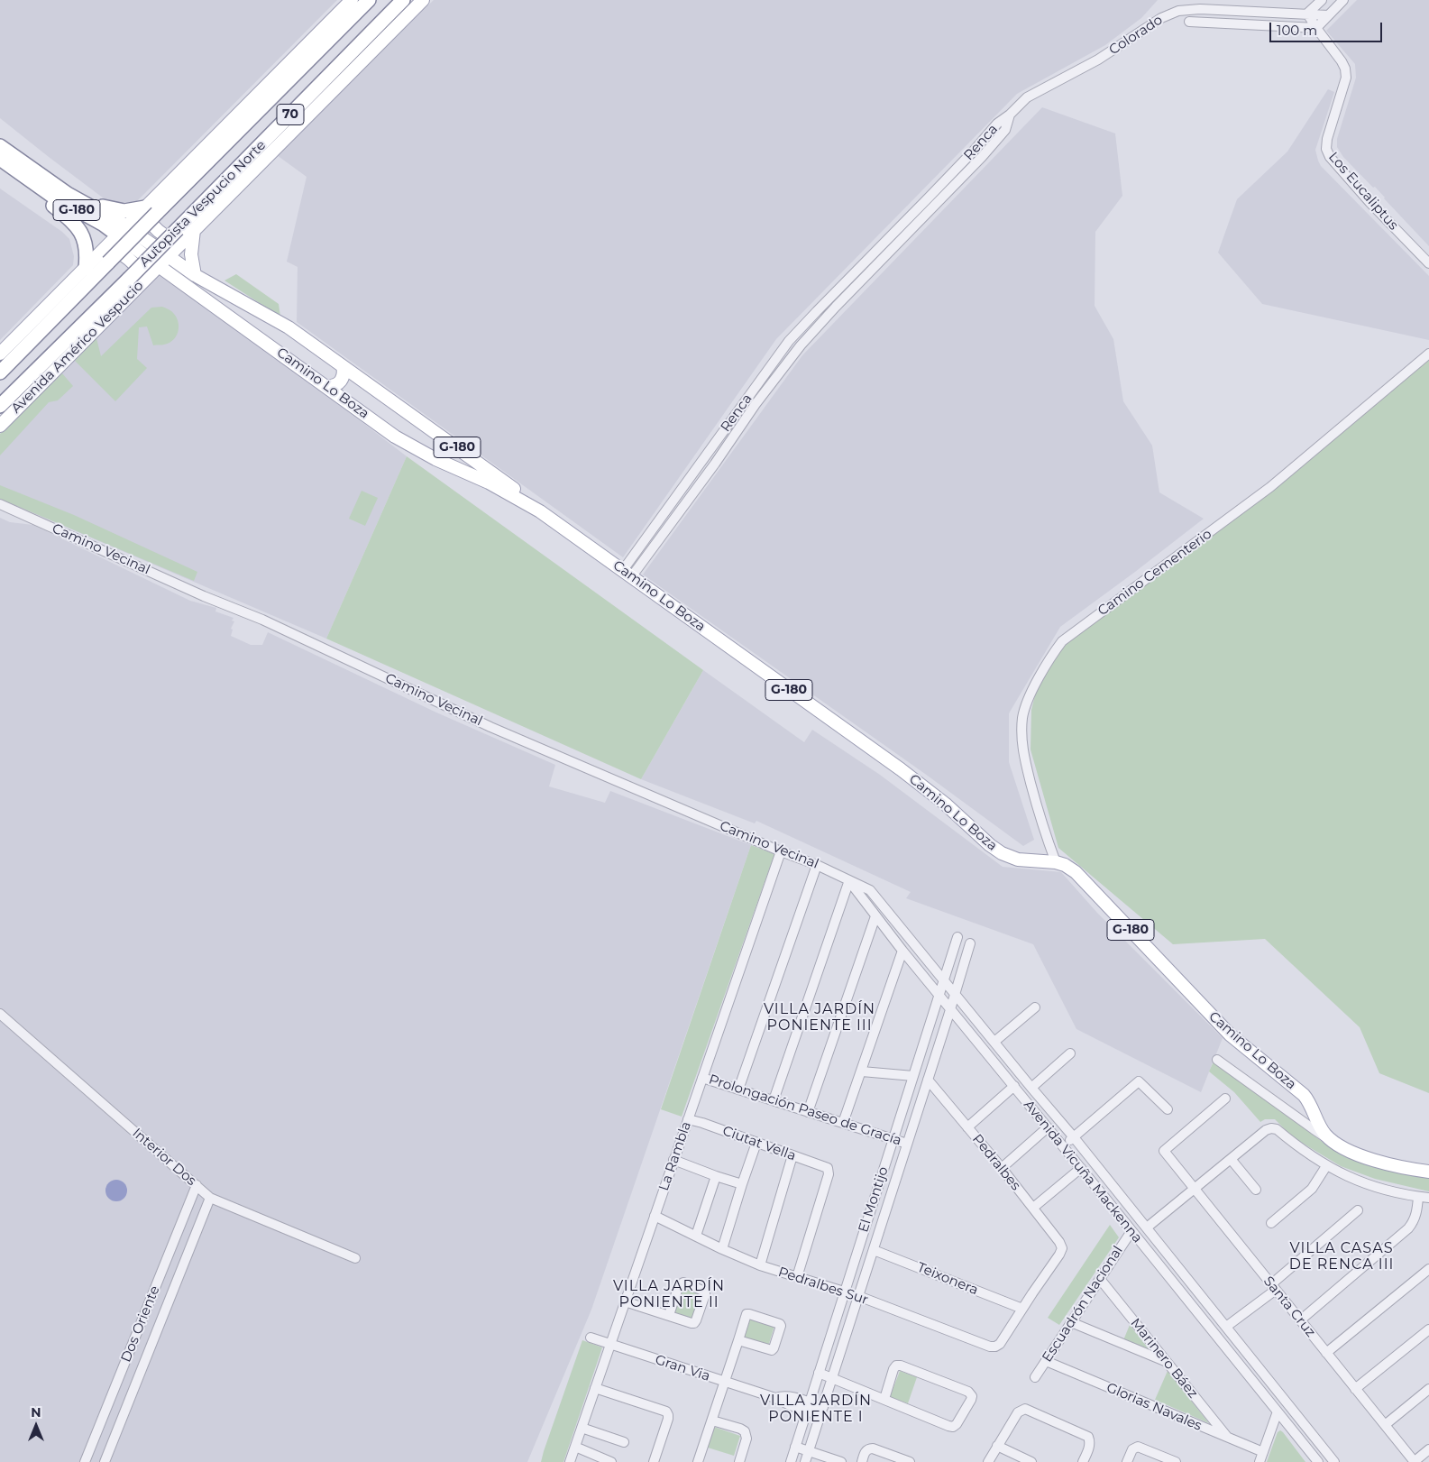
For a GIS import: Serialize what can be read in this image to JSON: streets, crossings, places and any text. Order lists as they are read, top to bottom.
{
  "streets": {
    "highway": ["70", "Autopista Vespucio Norte", "G-180"],
    "main road": ["Avenida Américo Vespucio", "Camino Lo Boza"],
    "street": [
      "Colorado",
      "Renca",
      "Los Eucaliptus",
      "Camino Vecinal",
      "Camino Cementerio",
      "Prolongación Paseo de Gracía",
      "Ciutat Vella",
      "La Rambla",
      "Interior Dos",
      "Pedralbes",
      "Avenida Vicuña Mackenna",
      "El Montijo",
      "Teixonera",
      "Pedralbes Sur",
      "Escuadrón Nacional",
      "Santa Cruz",
      "Dos Oriente",
      "Marinero Báez",
      "Gran Via",
      "Glorias Navales"
    ]
  },
  "crossings": [
    ["Colorado", "Renca"],
    ["Colorado", "Los Eucaliptus"],
    ["Renca", "Camino Lo Boza"],
    ["Autopista Vespucio Norte", "Avenida Américo Vespucio"],
    ["G-180", "Camino Lo Boza"],
    ["Avenida Américo Vespucio", "Camino Lo Boza"],
    ["Camino Lo Boza", "Camino Cementerio"],
    ["Camino Vecinal", "La Rambla"],
    ["Camino Vecinal", "Avenida Vicuña Mackenna"],
    ["Prolongación Paseo de Gracía", "La Rambla"],
    ["Prolongación Paseo de Gracía", "El Montijo"],
    ["Ciutat Vella", "La Rambla"],
    ["Ciutat Vella", "Pedralbes Sur"],
    ["La Rambla", "Pedralbes Sur"],
    ["La Rambla", "Gran Via"],
    ["Interior Dos", "Dos Oriente"],
    ["Pedralbes", "El Montijo"],
    ["Pedralbes", "Teixonera"],
    ["Pedralbes", "Pedralbes Sur"],
    ["Avenida Vicuña Mackenna", "El Montijo"],
    ["Avenida Vicuña Mackenna", "Escuadrón Nacional"],
    ["El Montijo", "Teixonera"],
    ["El Montijo", "Pedralbes Sur"],
    ["El Montijo", "Gran Via"],
    ["Teixonera", "Pedralbes Sur"],
    ["Escuadrón Nacional", "Marinero Báez"],
    ["Escuadrón Nacional", "Glorias Navales"],
    ["Marinero Báez", "Glorias Navales"]
  ],
  "districts": [
    "VILLA JARDÍN PONIENTE III",
    "VILLA CASAS DE RENCA III",
    "VILLA JARDÍN PONIENTE II",
    "VILLA JARDÍN PONIENTE I"
  ],
  "scale_bar": "100 m",
  "north": "top"
}
